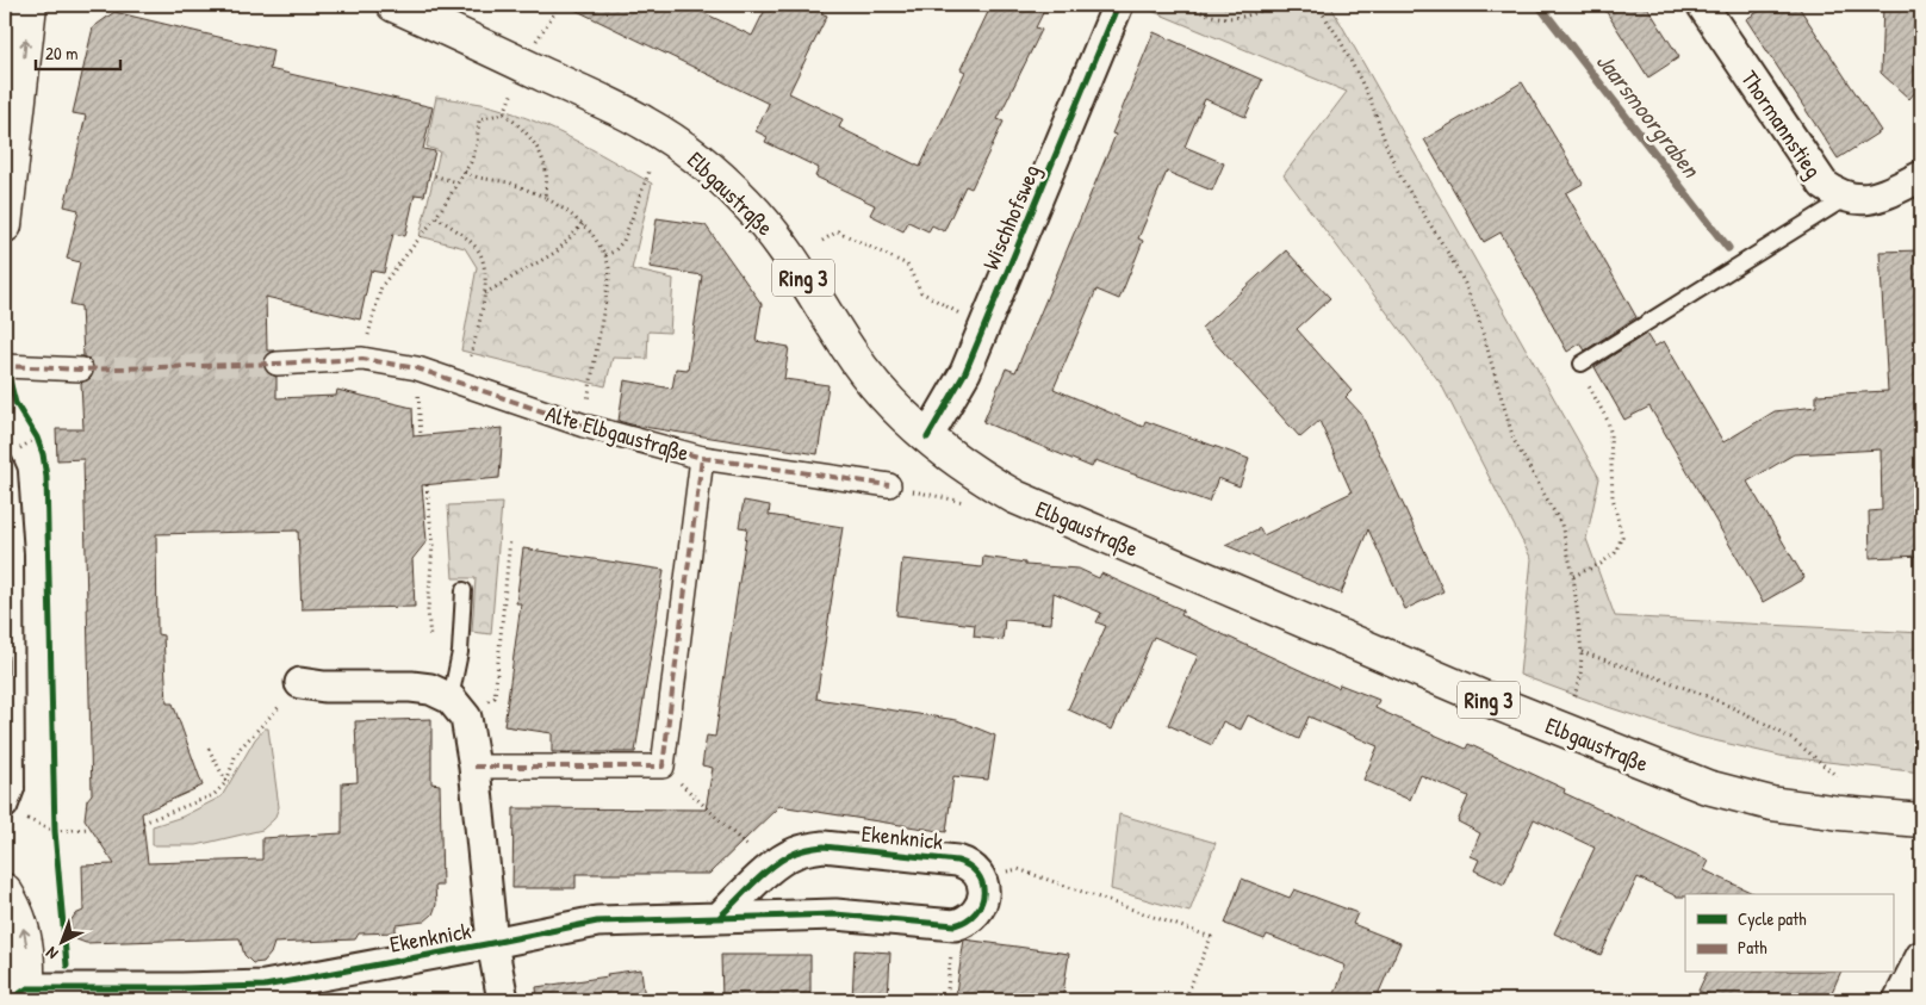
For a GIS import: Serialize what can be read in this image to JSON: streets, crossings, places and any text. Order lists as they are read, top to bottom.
{
  "streets": {
    "main road": ["Elbgaustraße", "Ring 3"],
    "street": [
      "Thormannstieg",
      "Wischhofsweg",
      "Alte Elbgaustraße",
      "Ekenknick"
    ]
  },
  "crossings": [
    ["Elbgaustraße", "Wischhofsweg"]
  ],
  "water": ["Jaarsmoorgraben"],
  "legend": ["Cycle path", "Path"],
  "scale_bar": "20 m",
  "north": "bottom left"
}
